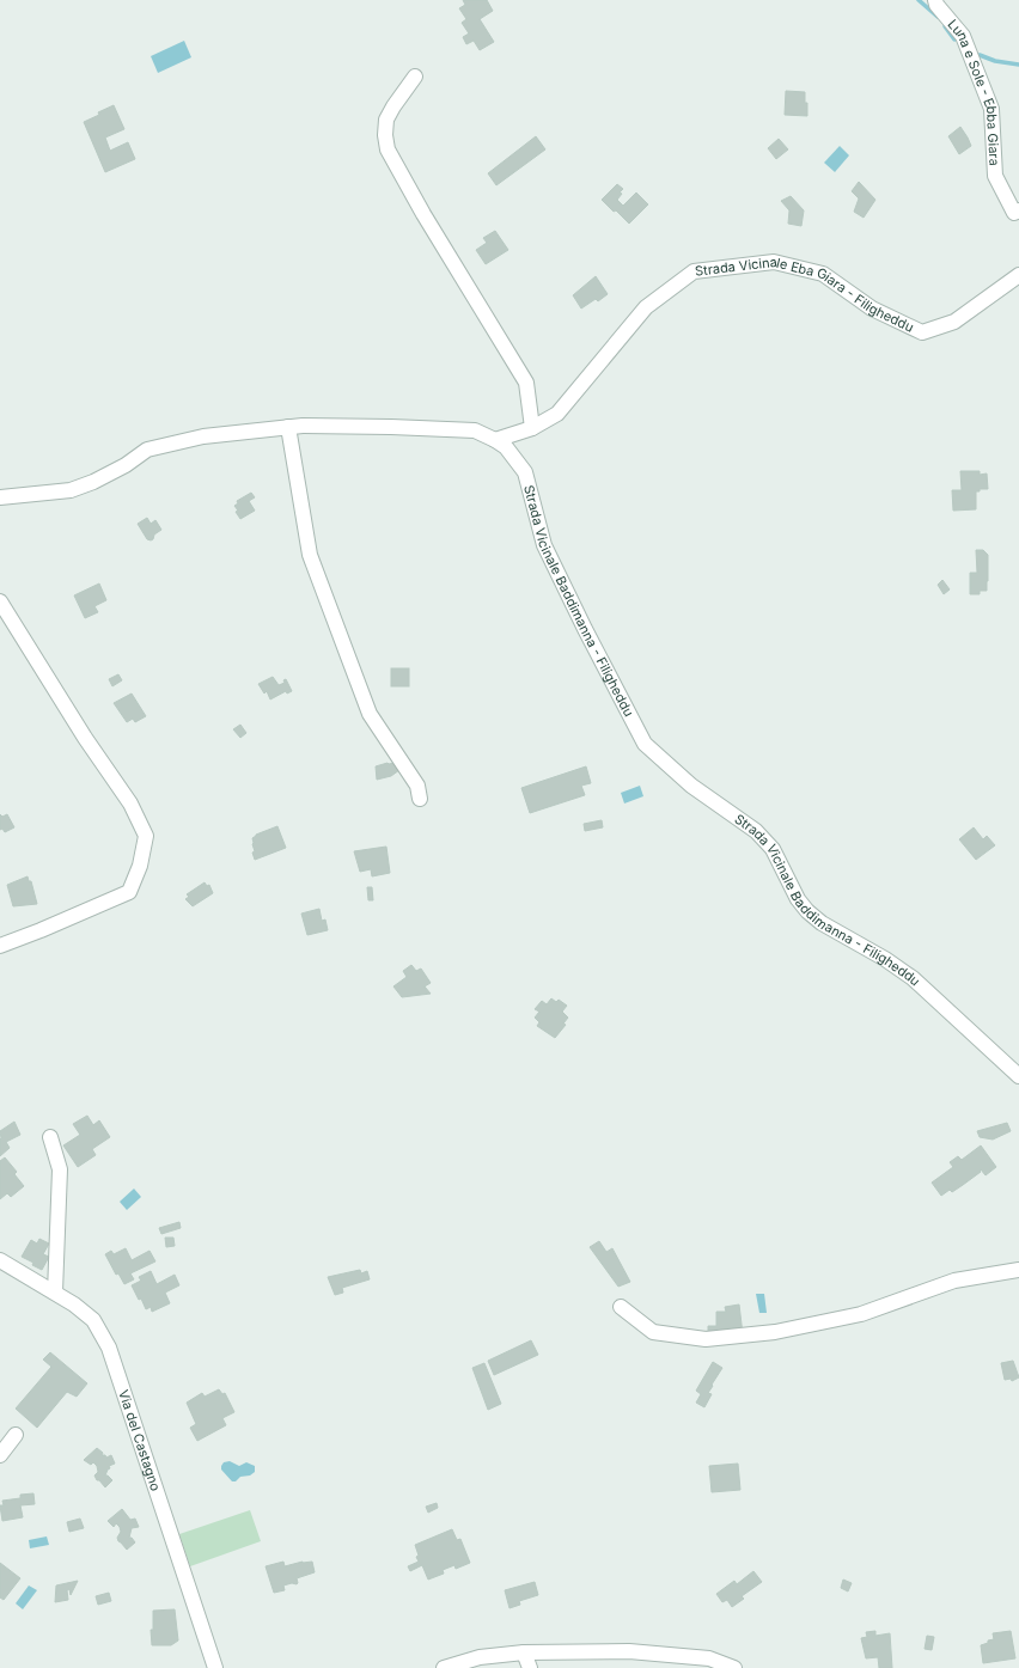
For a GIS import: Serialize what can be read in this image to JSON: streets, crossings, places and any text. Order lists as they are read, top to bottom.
{
  "streets": {
    "street": [
      "Luna e Sole - Ebba Giara",
      "Strada Vicinale Eba Giara - Filigheddu",
      "Strada Vicinale Baddimanna - Filigheddu",
      "Via del Castagno"
    ]
  },
  "crossings": [
    ["Strada Vicinale Eba Giara - Filigheddu", "Strada Vicinale Baddimanna - Filigheddu"]
  ]
}
